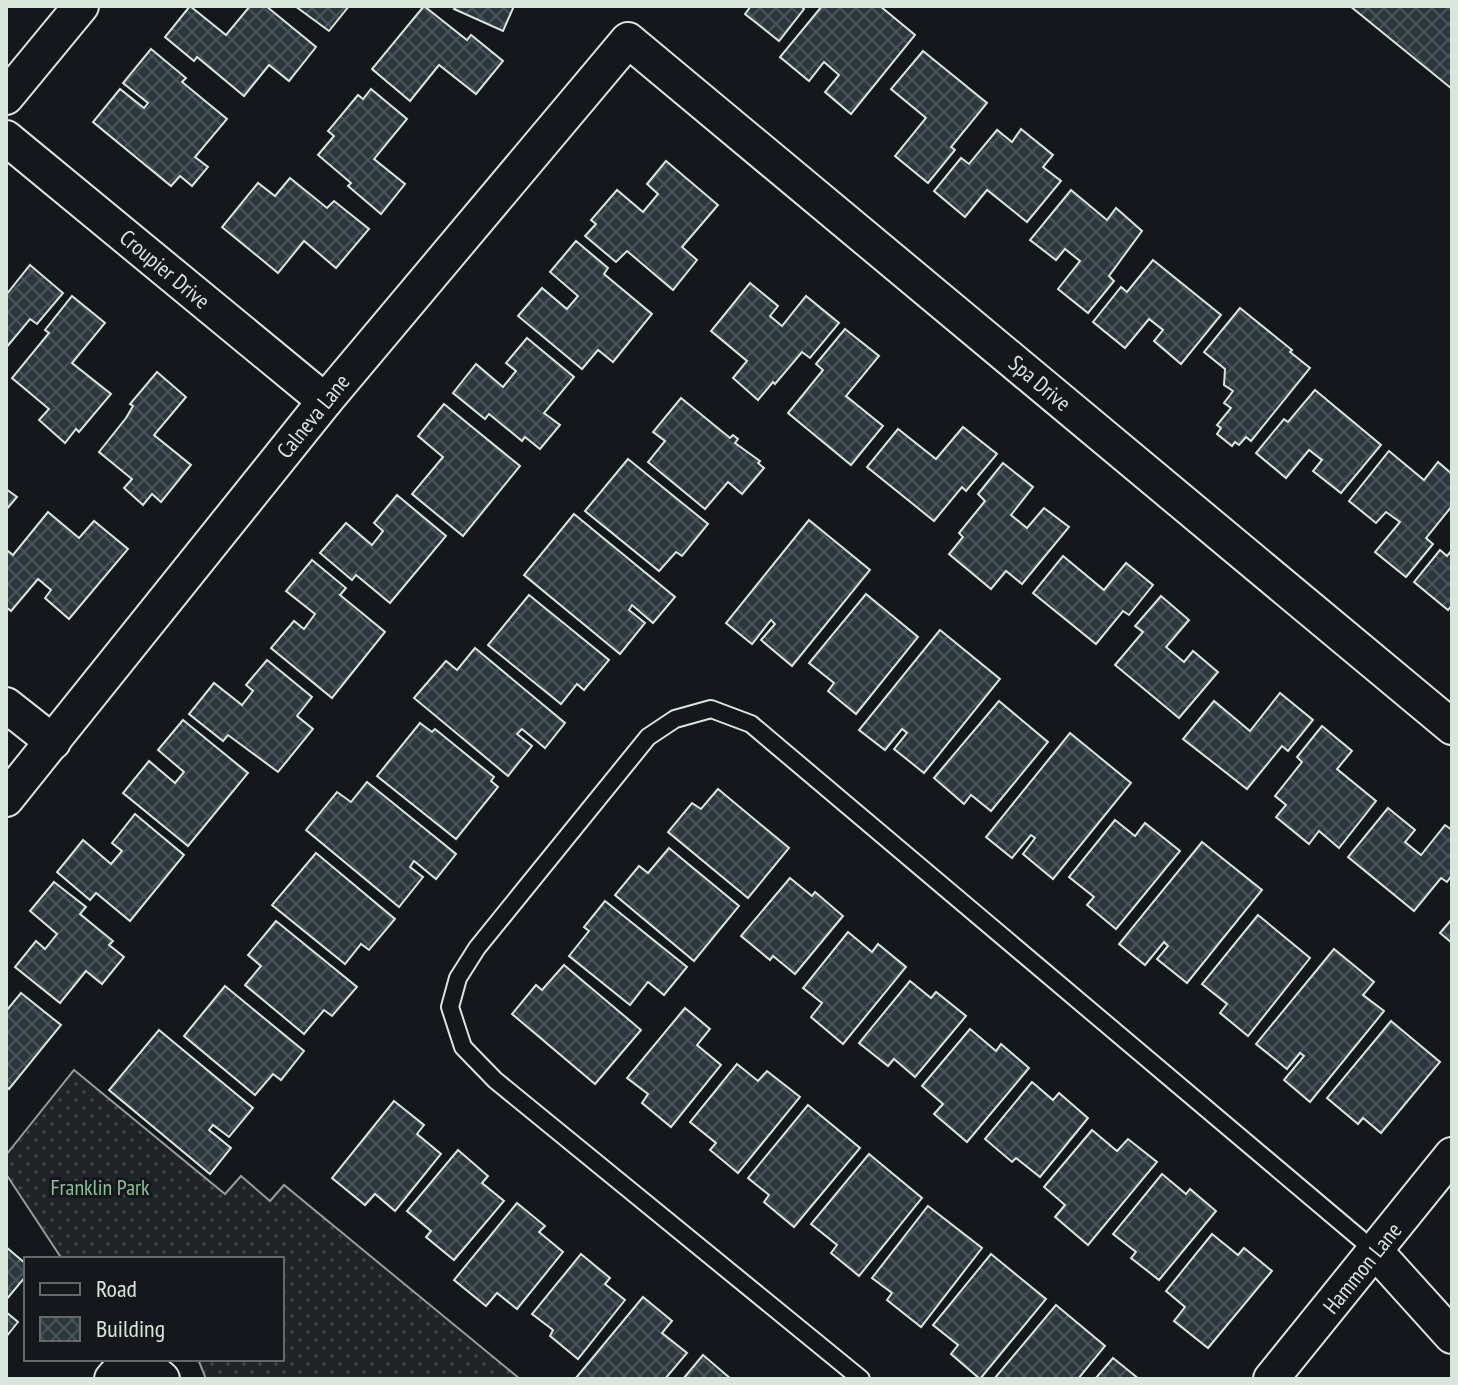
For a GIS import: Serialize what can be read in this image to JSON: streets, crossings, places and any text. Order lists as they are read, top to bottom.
{
  "streets": {
    "street": [
      "Croupier Drive",
      "Spa Drive",
      "Calneva Lane",
      "Hammon Lane"
    ]
  },
  "crossings": [
    ["Croupier Drive", "Calneva Lane"],
    ["Spa Drive", "Calneva Lane"]
  ],
  "parks": ["Franklin Park"],
  "legend": ["Road", "Building"]
}
